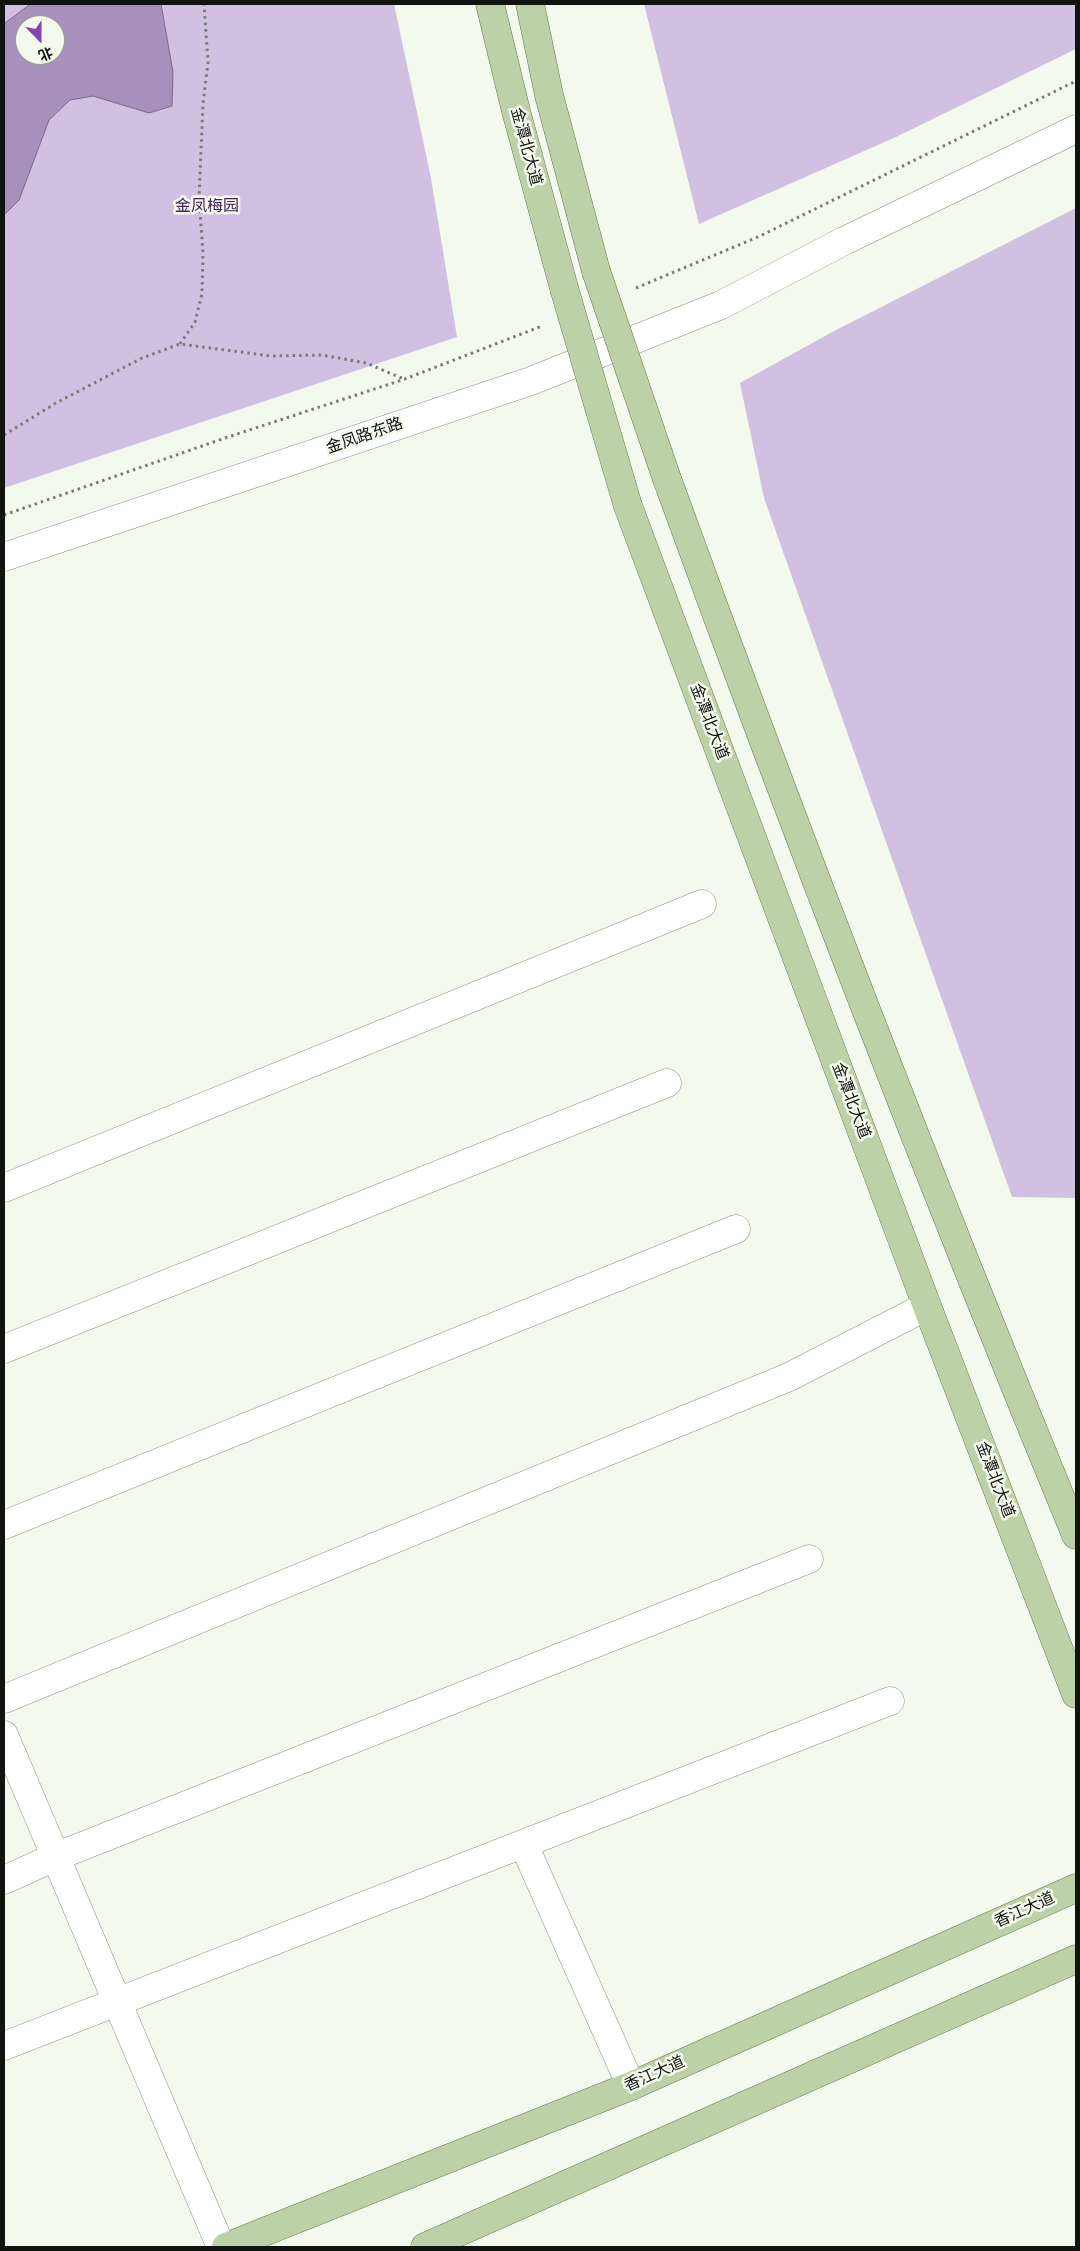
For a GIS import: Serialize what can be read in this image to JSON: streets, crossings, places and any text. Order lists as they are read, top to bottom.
{
  "streets": {
    "main road": ["金潭北大道", "香江大道"],
    "street": ["金凤路东路"]
  },
  "parks": ["金凤梅园"],
  "north": "bottom"
}
